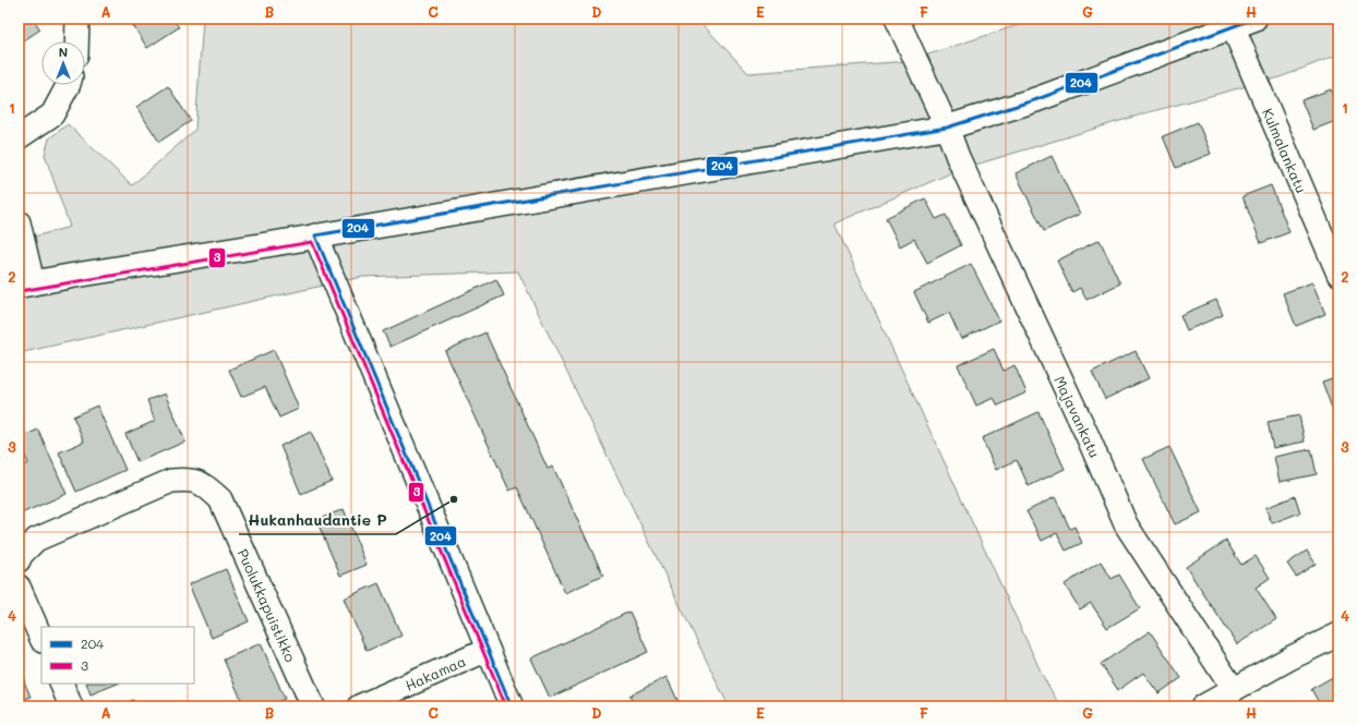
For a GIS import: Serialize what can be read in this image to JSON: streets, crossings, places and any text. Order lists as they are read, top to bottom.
{
  "streets": {
    "street": [
      "Kulmalankatu",
      "Majavankatu",
      "Puolukkapuistikko",
      "Hakamaa"
    ]
  },
  "places": ["Hukanhaudantie P"],
  "lines": ["transit line 204", "transit line 3"],
  "legend": ["204", "3"],
  "north": "top",
  "grid": {
    "columns": [
      "A",
      "B",
      "C",
      "D",
      "E",
      "F",
      "G",
      "H"
    ],
    "rows": [
      "1",
      "2",
      "3",
      "4"
    ]
  }
}
